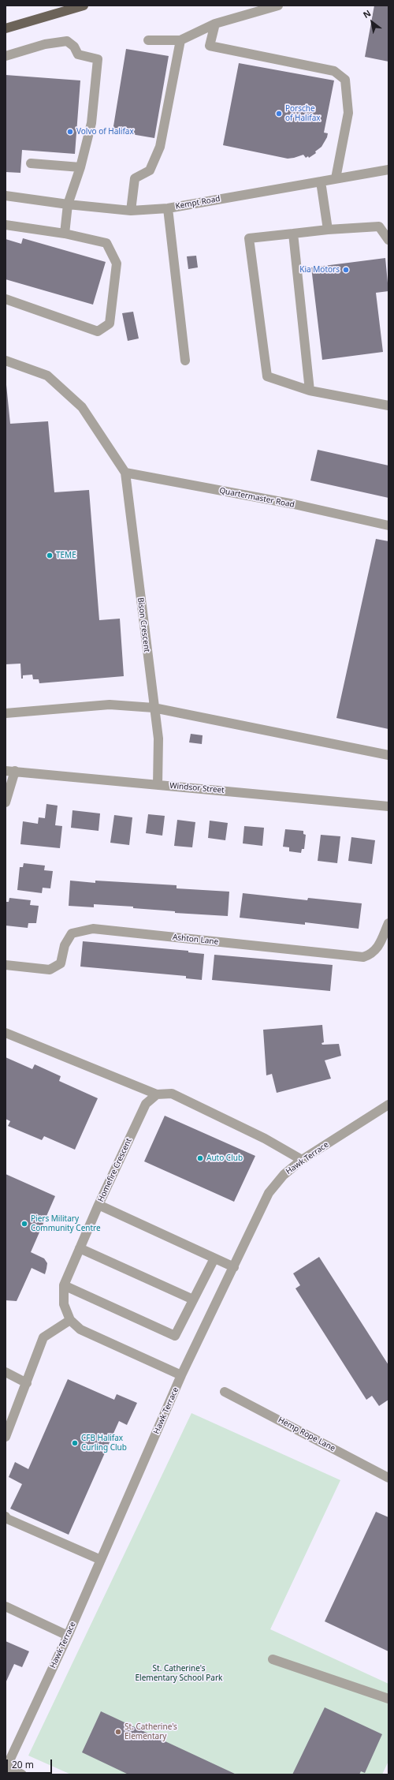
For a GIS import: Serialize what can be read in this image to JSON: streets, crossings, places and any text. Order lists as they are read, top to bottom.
{
  "streets": {
    "street": [
      "Kempt Road",
      "Quartermaster Road",
      "Bison Crescent",
      "Windsor Street",
      "Ashton Lane",
      "Hawk Terrace",
      "Homefire Crescent",
      "Hemp Rope Lane"
    ]
  },
  "crossings": [
    ["Quartermaster Road", "Bison Crescent"],
    ["Bison Crescent", "Windsor Street"],
    ["Hawk Terrace", "Homefire Crescent"]
  ],
  "parks": ["St. Catherine's Elementary School Park"],
  "places": [
    "Porsche of Halifax",
    "Volvo of Halifax",
    "Kia Motors",
    "TEME",
    "Auto Club",
    "Piers Military Community Centre",
    "CFB Halifax Curling Club",
    "St. Catherine's Elementary"
  ],
  "scale_bar": "20 m",
  "north": "top left"
}
